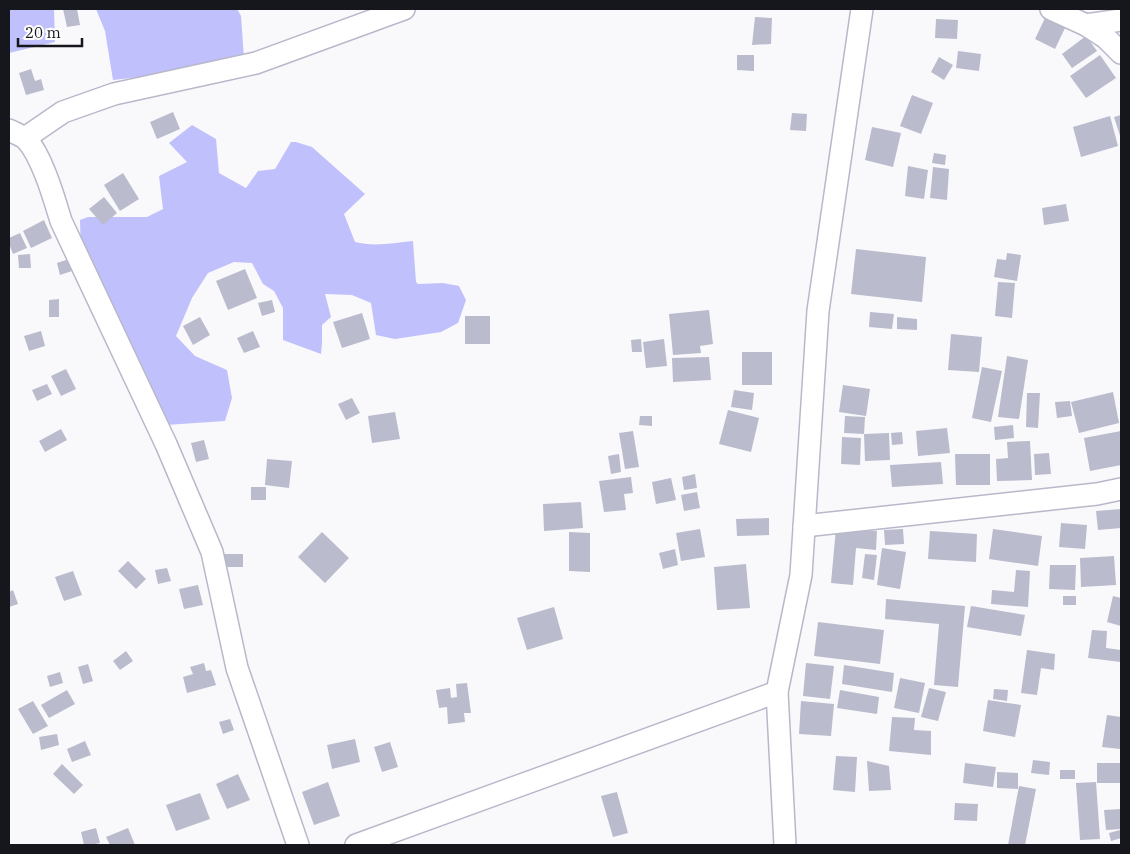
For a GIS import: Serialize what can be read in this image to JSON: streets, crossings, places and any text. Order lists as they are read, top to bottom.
{
  "scale_bar": "20 m"
}
